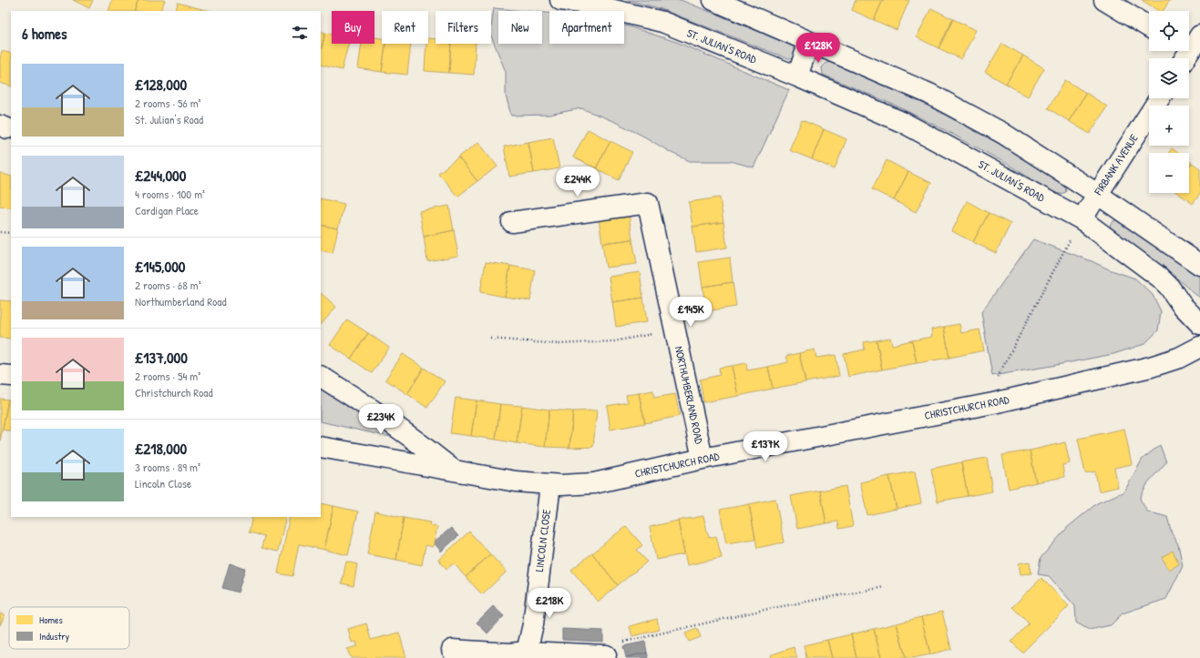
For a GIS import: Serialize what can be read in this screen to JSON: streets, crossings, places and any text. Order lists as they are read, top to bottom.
{
  "streets": {
    "street": [
      "ST. JULIAN'S ROAD",
      "FIRBANK AVENUE",
      "NORTHUMBERLAND ROAD",
      "CHRISTCHURCH ROAD",
      "LINCOLN CLOSE"
    ]
  },
  "crossings": [
    ["ST. JULIAN'S ROAD", "FIRBANK AVENUE"],
    ["NORTHUMBERLAND ROAD", "CHRISTCHURCH ROAD"],
    ["CHRISTCHURCH ROAD", "LINCOLN CLOSE"]
  ],
  "legend": ["Homes", "Industry"],
  "page": {
    "map_buttons": ["+", "−"],
    "chip": [
      "Buy",
      "Rent",
      "Filters",
      "New",
      "Apartment"
    ],
    "heading": "6 homes",
    "price": [
      "£128K",
      "£244K",
      "£145K",
      "£234K",
      "£137K",
      "£218K"
    ],
    "list": [
      {
        "name": "£128,000",
        "note": "2 rooms · 56 m² · St. Julian's Road"
      },
      {
        "name": "£244,000",
        "note": "4 rooms · 100 m² · Cardigan Place"
      },
      {
        "name": "£145,000",
        "note": "2 rooms · 68 m² · Northumberland Road"
      },
      {
        "name": "£137,000",
        "note": "2 rooms · 54 m² · Christchurch Road"
      },
      {
        "name": "£218,000",
        "note": "3 rooms · 89 m² · Lincoln Close"
      }
    ]
  }
}
